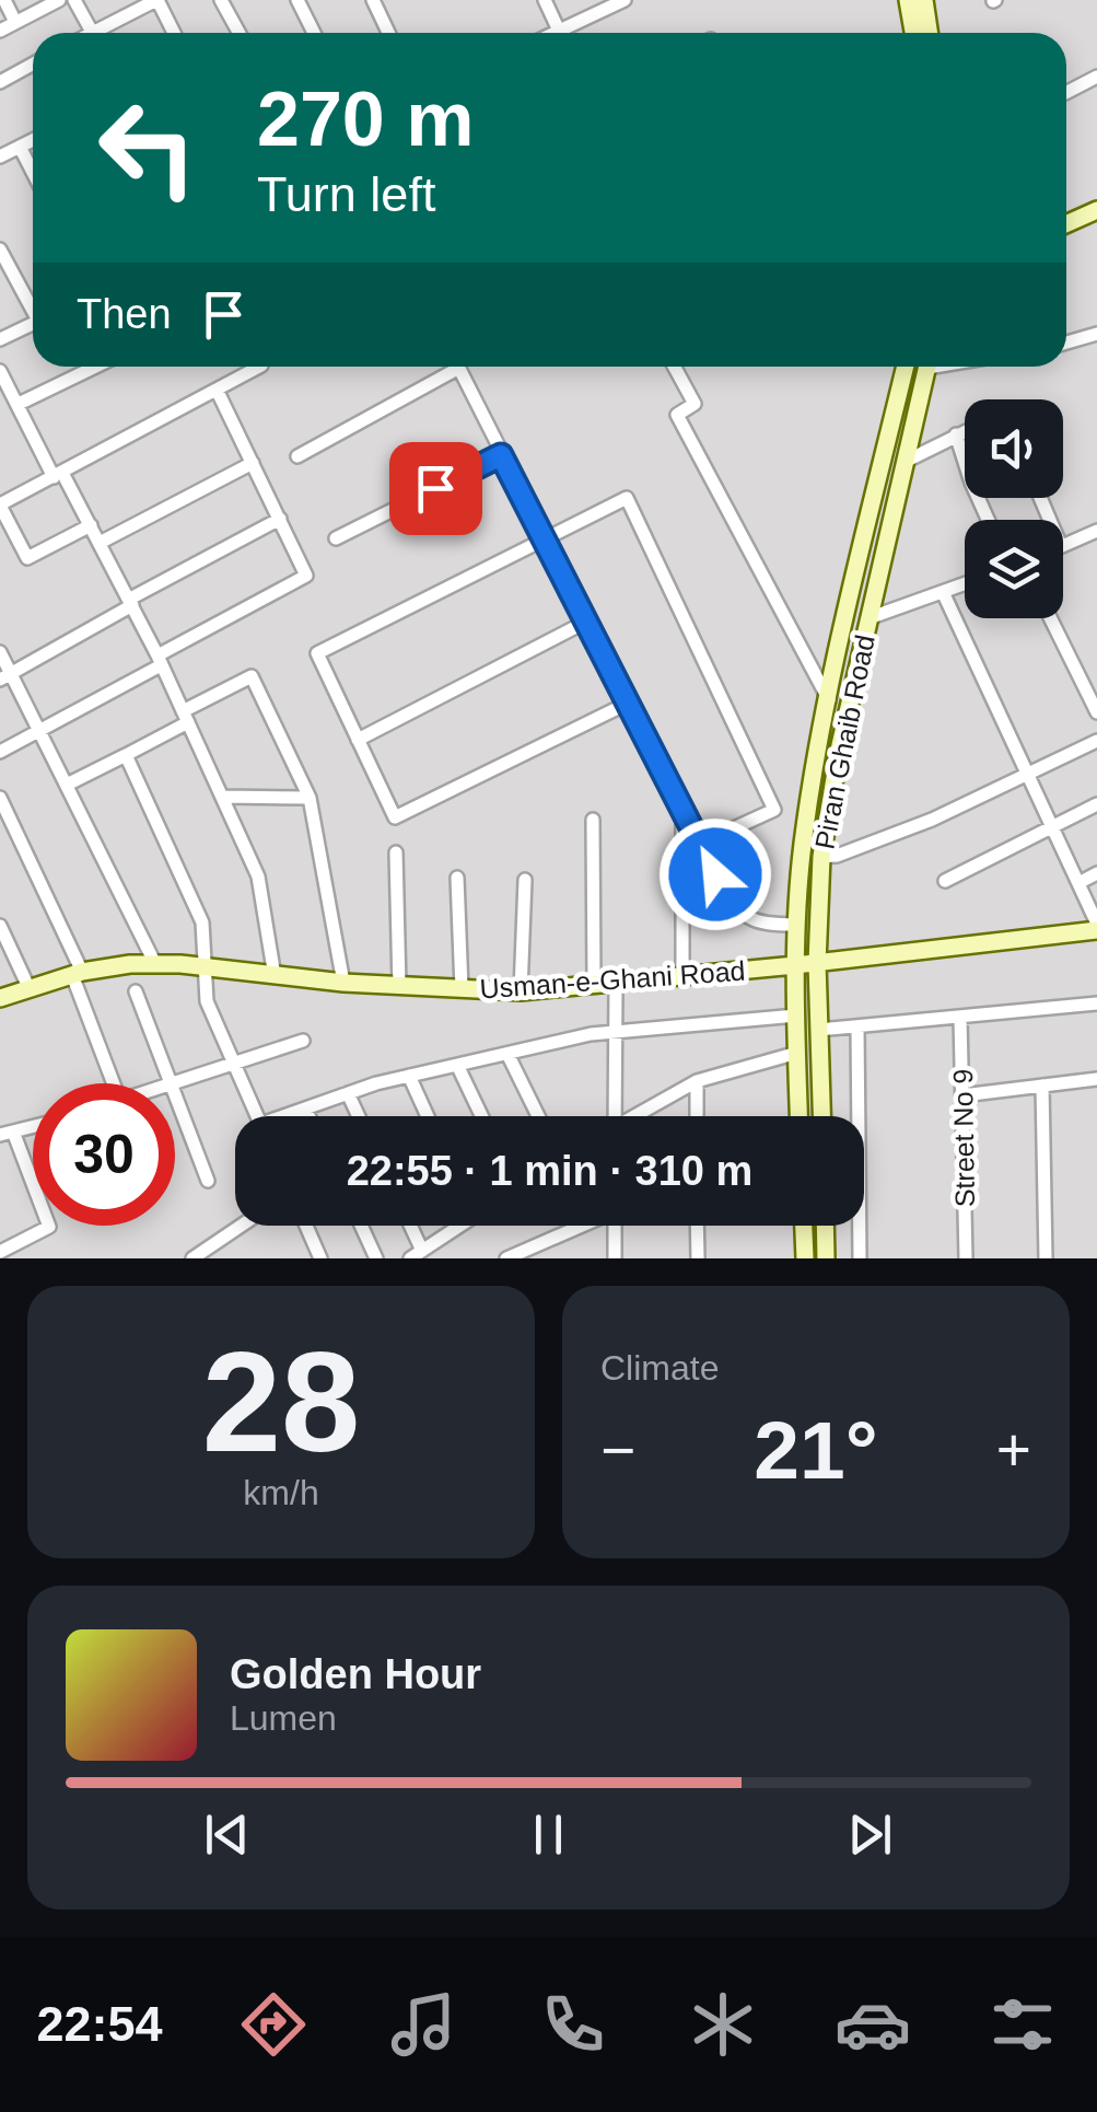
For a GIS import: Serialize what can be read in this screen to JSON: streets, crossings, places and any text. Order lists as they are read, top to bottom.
{
  "streets": {
    "main road": ["Piran Ghaib Road", "Usman-e-Ghani Road"],
    "street": ["Street No 9"]
  },
  "crossings": [
    ["Piran Ghaib Road", "Usman-e-Ghani Road"]
  ],
  "page": {
    "turn": ["270 m", "Turn left"],
    "then": "Then",
    "limit": "30",
    "trip": "22:55 · 1 min · 310 m",
    "tile": [
      ["28", "km/h"],
      "Climate"
    ],
    "heat": ["−", "21°", "+"],
    "song": ["Golden Hour", "Lumen"],
    "tabs": "22:54"
  }
}
